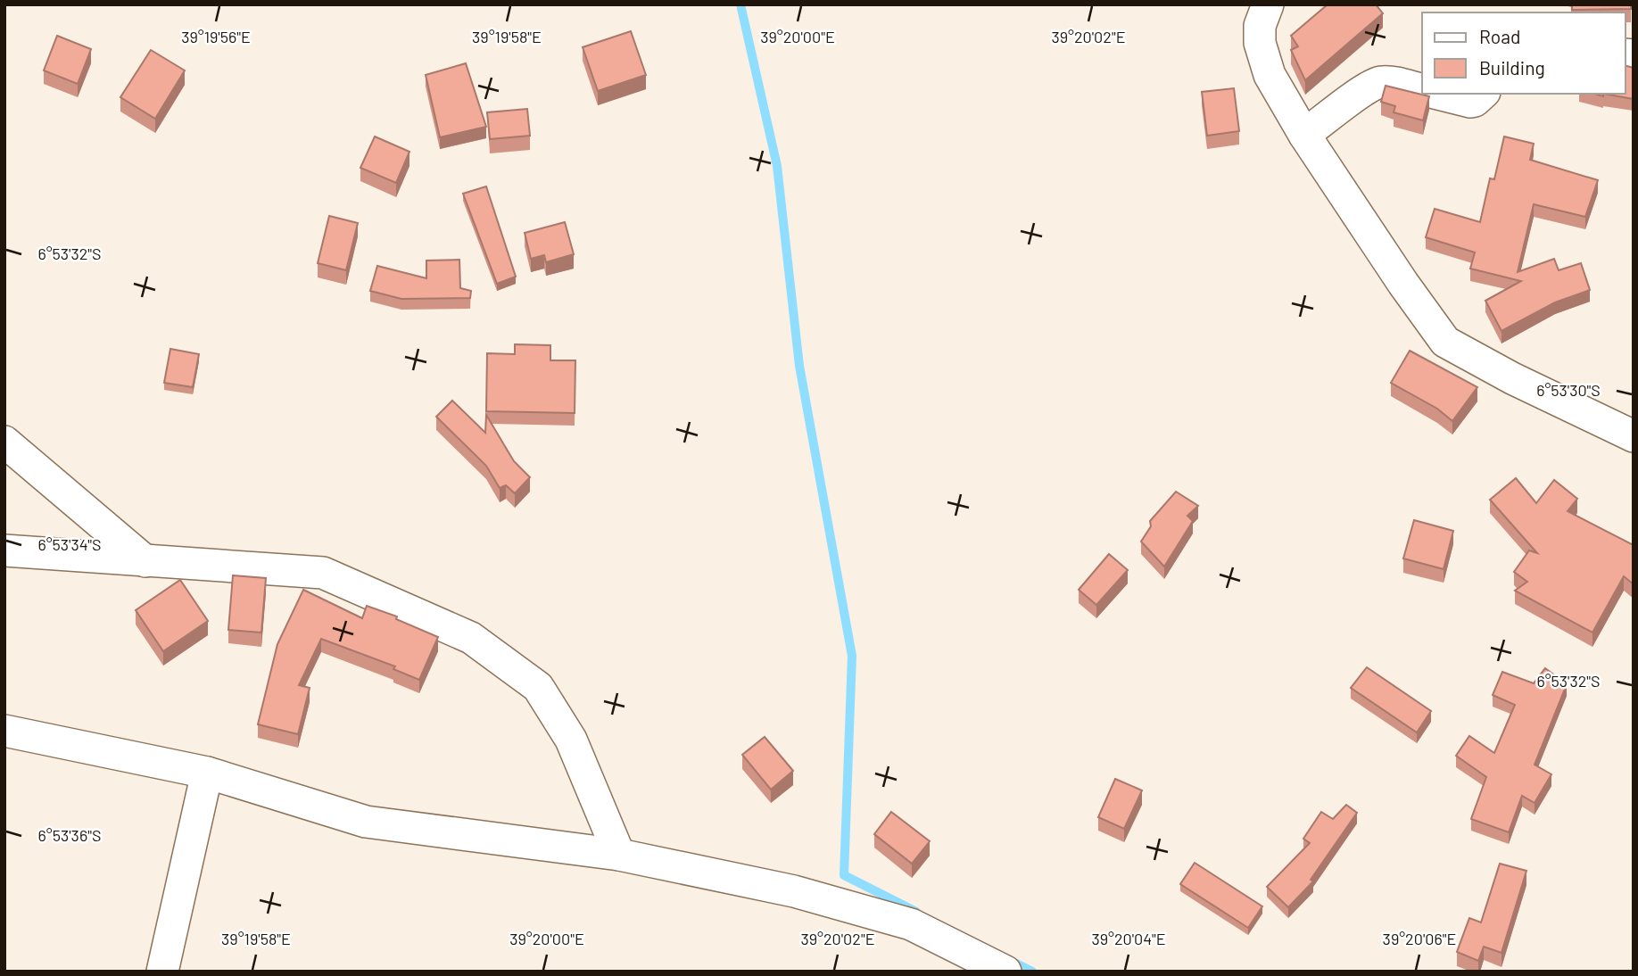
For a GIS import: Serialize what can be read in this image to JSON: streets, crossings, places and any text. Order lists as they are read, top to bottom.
{
  "legend": ["Road", "Building"],
  "coordinates": [
    "39°19'56\"E",
    "39°19'58\"E",
    "39°20'00\"E",
    "39°20'02\"E",
    "6°53'32\"S",
    "6°53'30\"S",
    "6°53'34\"S",
    "6°53'36\"S",
    "39°20'04\"E",
    "39°20'06\"E"
  ]
}
